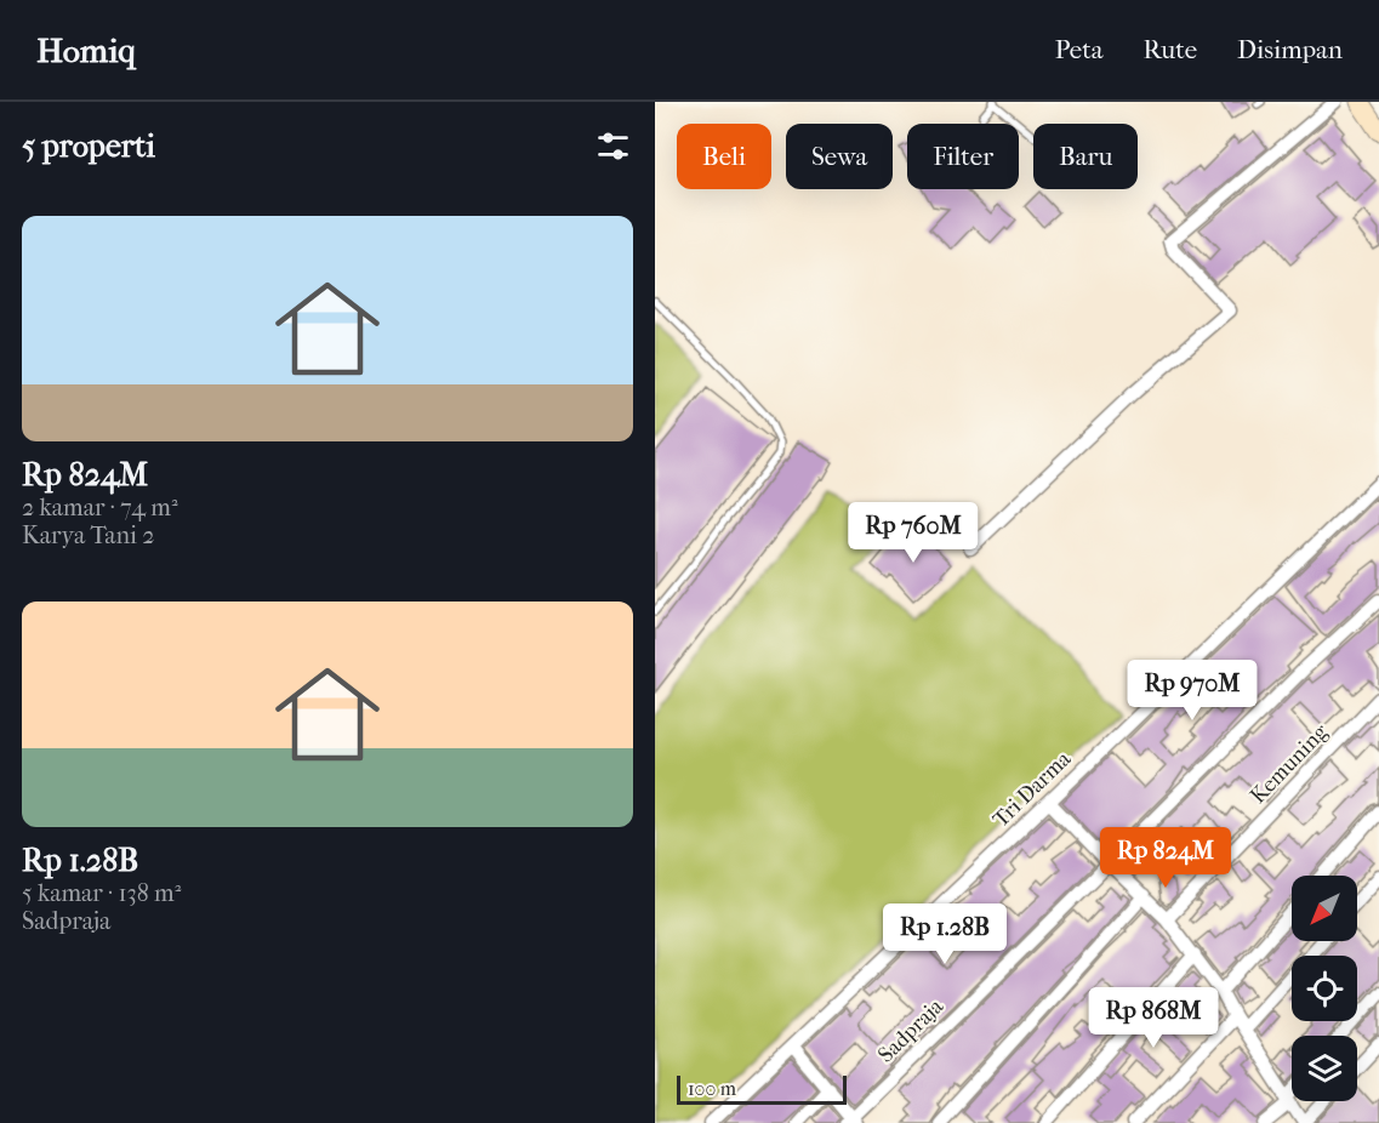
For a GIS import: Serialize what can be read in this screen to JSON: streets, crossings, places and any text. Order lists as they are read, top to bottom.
{
  "streets": {
    "street": ["Kemuning", "Tri Darma", "Sadpraja"]
  },
  "scale_bar": "100 m",
  "north": "bottom left",
  "page": {
    "header": "Homiq",
    "nav": ["Peta", "Rute", "Disimpan"],
    "heading": "5 properti",
    "chip": [
      "Beli",
      "Sewa",
      "Filter",
      "Baru"
    ],
    "list": [
      {
        "name": "Rp 824M",
        "note": "2 kamar · 74 m² · Karya Tani 2"
      },
      {
        "name": "Rp 1.28B",
        "note": "5 kamar · 138 m² · Sadpraja"
      }
    ],
    "price": [
      "Rp 760M",
      "Rp 970M",
      "Rp 824M",
      "Rp 1.28B",
      "Rp 868M"
    ],
    "scale": "100 m"
  }
}
